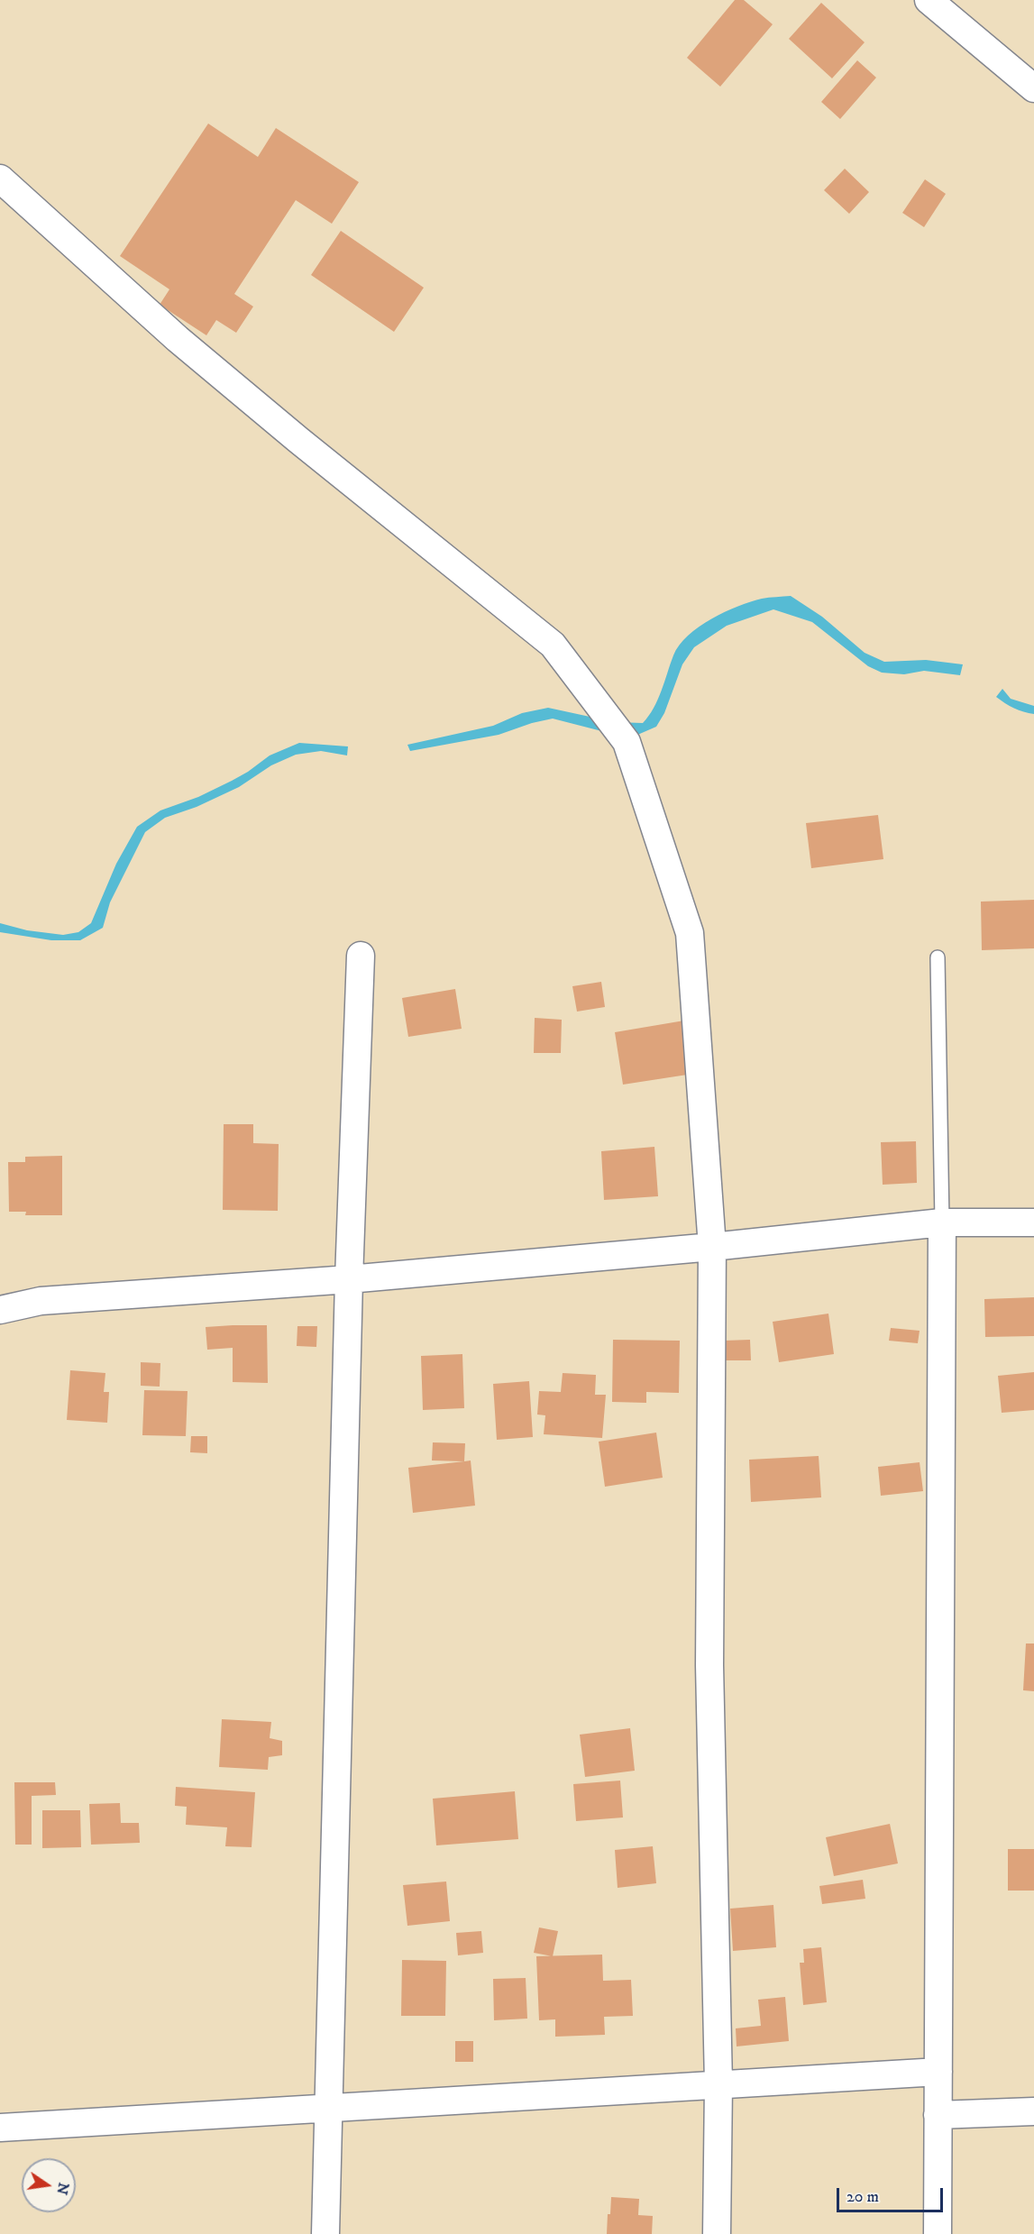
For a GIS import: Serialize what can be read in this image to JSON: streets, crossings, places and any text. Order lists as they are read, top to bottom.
{
  "scale_bar": "20 m",
  "north": "right"
}
